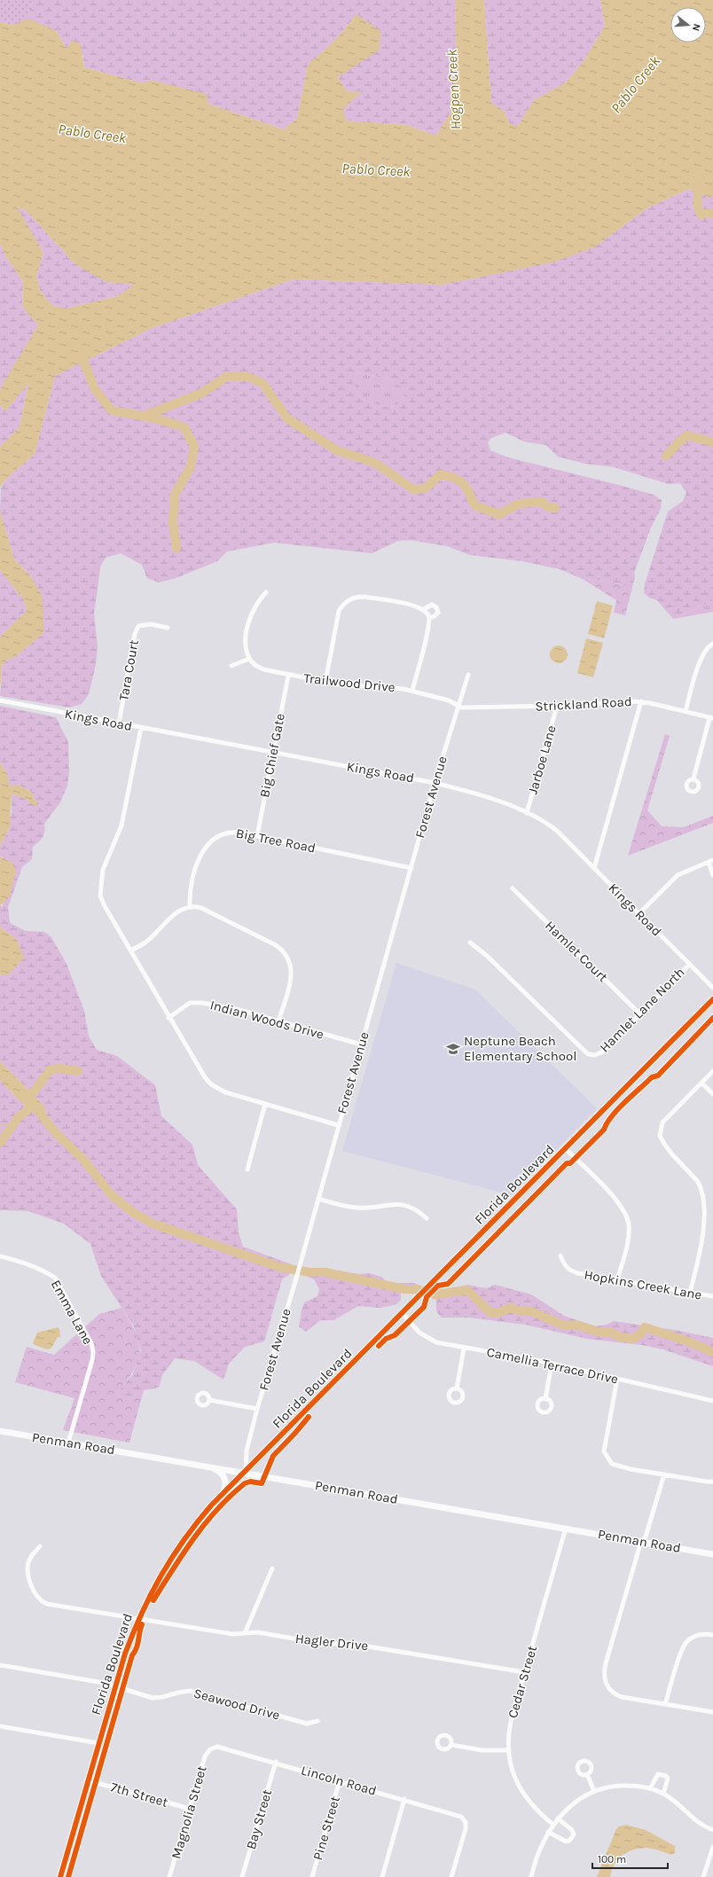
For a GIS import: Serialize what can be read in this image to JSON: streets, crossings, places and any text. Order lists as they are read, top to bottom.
{
  "streets": {
    "street": [
      "Tara Court",
      "Trailwood Drive",
      "Strickland Road",
      "Kings Road",
      "Big Chief Gate",
      "Jarboe Lane",
      "Forest Avenue",
      "Big Tree Road",
      "Hamlet Court",
      "Hamlet Lane North",
      "Indian Woods Drive",
      "Florida Boulevard",
      "Hopkins Creek Lane",
      "Emma Lane",
      "Camellia Terrace Drive",
      "Penman Road",
      "Hagler Drive",
      "Cedar Street",
      "Seawood Drive",
      "Lincoln Road",
      "7th Street",
      "Magnolia Street",
      "Bay Street",
      "Pine Street"
    ]
  },
  "crossings": [
    ["Tara Court", "Kings Road"],
    ["Trailwood Drive", "Strickland Road"],
    ["Trailwood Drive", "Big Chief Gate"],
    ["Trailwood Drive", "Forest Avenue"],
    ["Strickland Road", "Kings Road"],
    ["Strickland Road", "Jarboe Lane"],
    ["Strickland Road", "Forest Avenue"],
    ["Kings Road", "Big Chief Gate"],
    ["Kings Road", "Jarboe Lane"],
    ["Kings Road", "Forest Avenue"],
    ["Kings Road", "Hamlet Lane North"],
    ["Big Chief Gate", "Big Tree Road"],
    ["Forest Avenue", "Big Tree Road"],
    ["Forest Avenue", "Indian Woods Drive"],
    ["Forest Avenue", "Florida Boulevard"],
    ["Forest Avenue", "Penman Road"],
    ["Hamlet Court", "Hamlet Lane North"],
    ["Florida Boulevard", "Camellia Terrace Drive"],
    ["Florida Boulevard", "Penman Road"],
    ["Florida Boulevard", "Hagler Drive"],
    ["Florida Boulevard", "Seawood Drive"],
    ["Florida Boulevard", "7th Street"],
    ["Emma Lane", "Penman Road"],
    ["Penman Road", "Cedar Street"],
    ["Hagler Drive", "Cedar Street"],
    ["Lincoln Road", "Magnolia Street"],
    ["Lincoln Road", "Bay Street"],
    ["Lincoln Road", "Pine Street"],
    ["7th Street", "Magnolia Street"]
  ],
  "water": ["Pablo Creek", "Hogpen Creek"],
  "places": {
    "school or university": ["Neptune Beach Elementary School"]
  },
  "scale_bar": "100 m",
  "north": "right"
}
